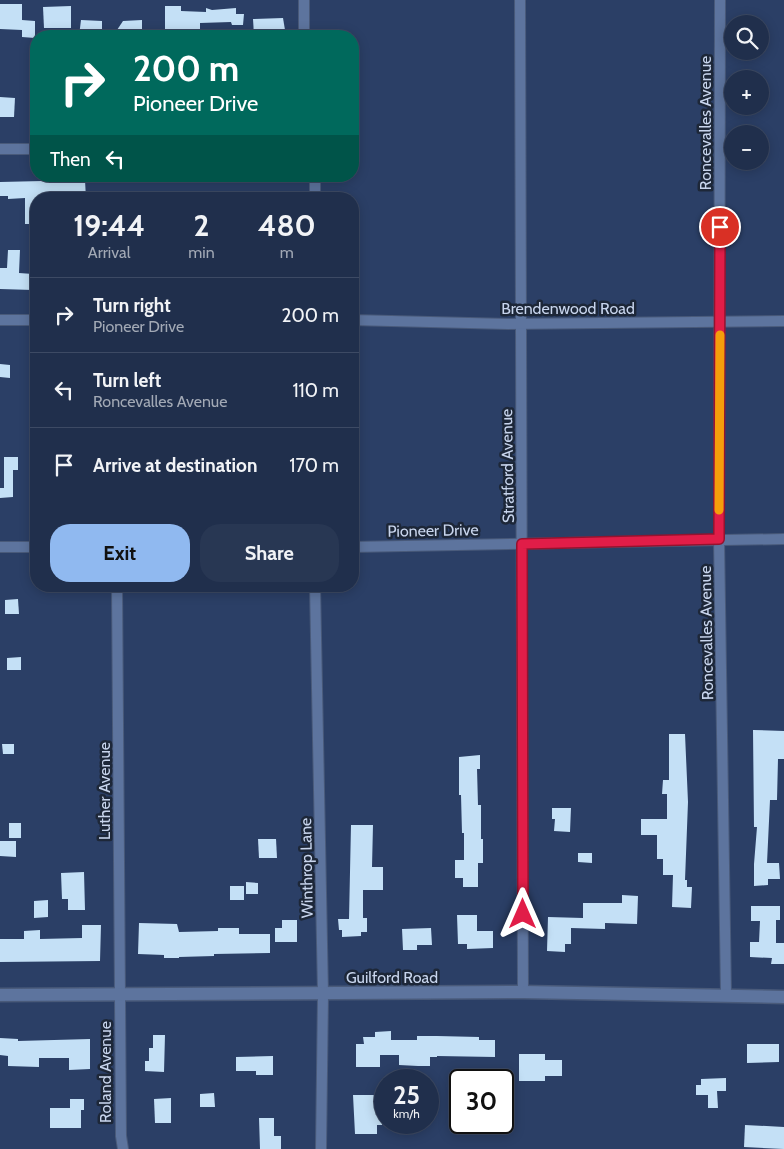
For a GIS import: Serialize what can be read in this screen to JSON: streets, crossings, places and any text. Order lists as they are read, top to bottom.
{
  "streets": {
    "street": [
      "Roncevalles Avenue",
      "Brendenwood Road",
      "Stratford Avenue",
      "Pioneer Drive",
      "Luther Avenue",
      "Winthrop Lane",
      "Guilford Road",
      "Roland Avenue"
    ]
  },
  "crossings": [
    ["Roncevalles Avenue", "Brendenwood Road"],
    ["Roncevalles Avenue", "Pioneer Drive"],
    ["Roncevalles Avenue", "Guilford Road"],
    ["Brendenwood Road", "Stratford Avenue"],
    ["Stratford Avenue", "Pioneer Drive"],
    ["Stratford Avenue", "Guilford Road"],
    ["Luther Avenue", "Guilford Road"],
    ["Luther Avenue", "Roland Avenue"],
    ["Winthrop Lane", "Guilford Road"],
    ["Guilford Road", "Roland Avenue"]
  ],
  "page": {
    "map_buttons": ["+", "−"],
    "turn": ["200 m", "Pioneer Drive"],
    "then": "Then",
    "eta": [
      "19:44",
      "Arrival",
      "2",
      "min",
      "480",
      "m"
    ],
    "list": [
      {
        "name": "Turn right",
        "note": "Pioneer Drive",
        "value": "200 m"
      },
      {
        "name": "Turn left",
        "note": "Roncevalles Avenue",
        "value": "110 m"
      },
      {
        "name": "Arrive at destination",
        "value": "170 m"
      }
    ],
    "buttons": ["Exit", "Share"],
    "speed": "25 km/h",
    "limit": "30"
  }
}
